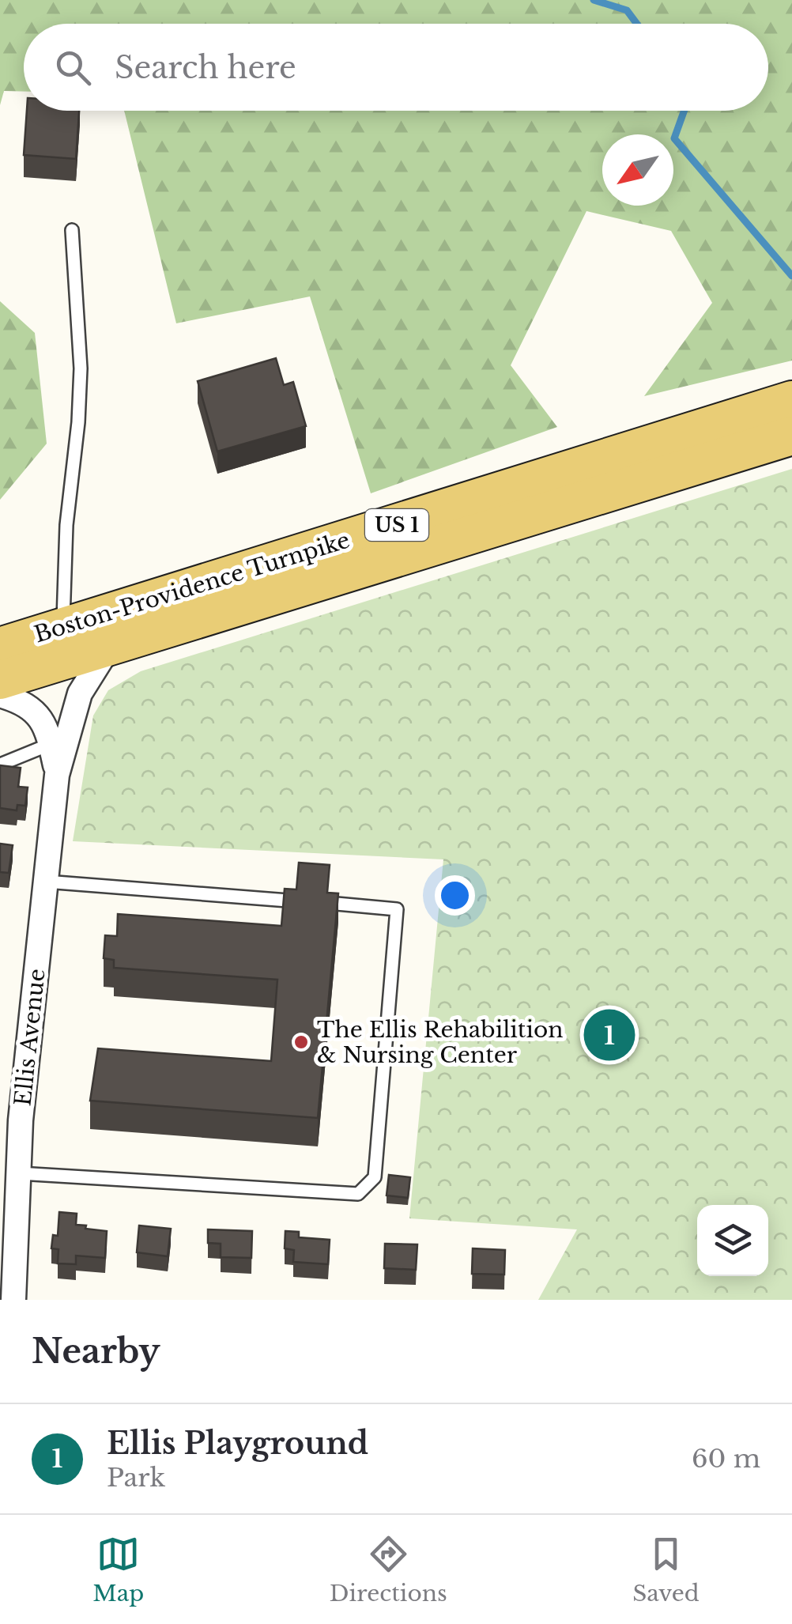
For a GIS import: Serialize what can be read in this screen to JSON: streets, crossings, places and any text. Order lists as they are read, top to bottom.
{
  "streets": {
    "main road": ["US 1", "Boston-Providence Turnpike"],
    "street": ["Ellis Avenue"]
  },
  "crossings": [
    ["Boston-Providence Turnpike", "Ellis Avenue"]
  ],
  "places": ["The Ellis Rehabilition & Nursing Center"],
  "north": "bottom left",
  "page": {
    "search": "Search here",
    "pins": "1",
    "heading": "Nearby",
    "list": [
      {
        "mark": "1",
        "name": "Ellis Playground",
        "note": "Park",
        "value": "60 m"
      }
    ],
    "nav": ["Map", "Directions", "Saved"]
  }
}
